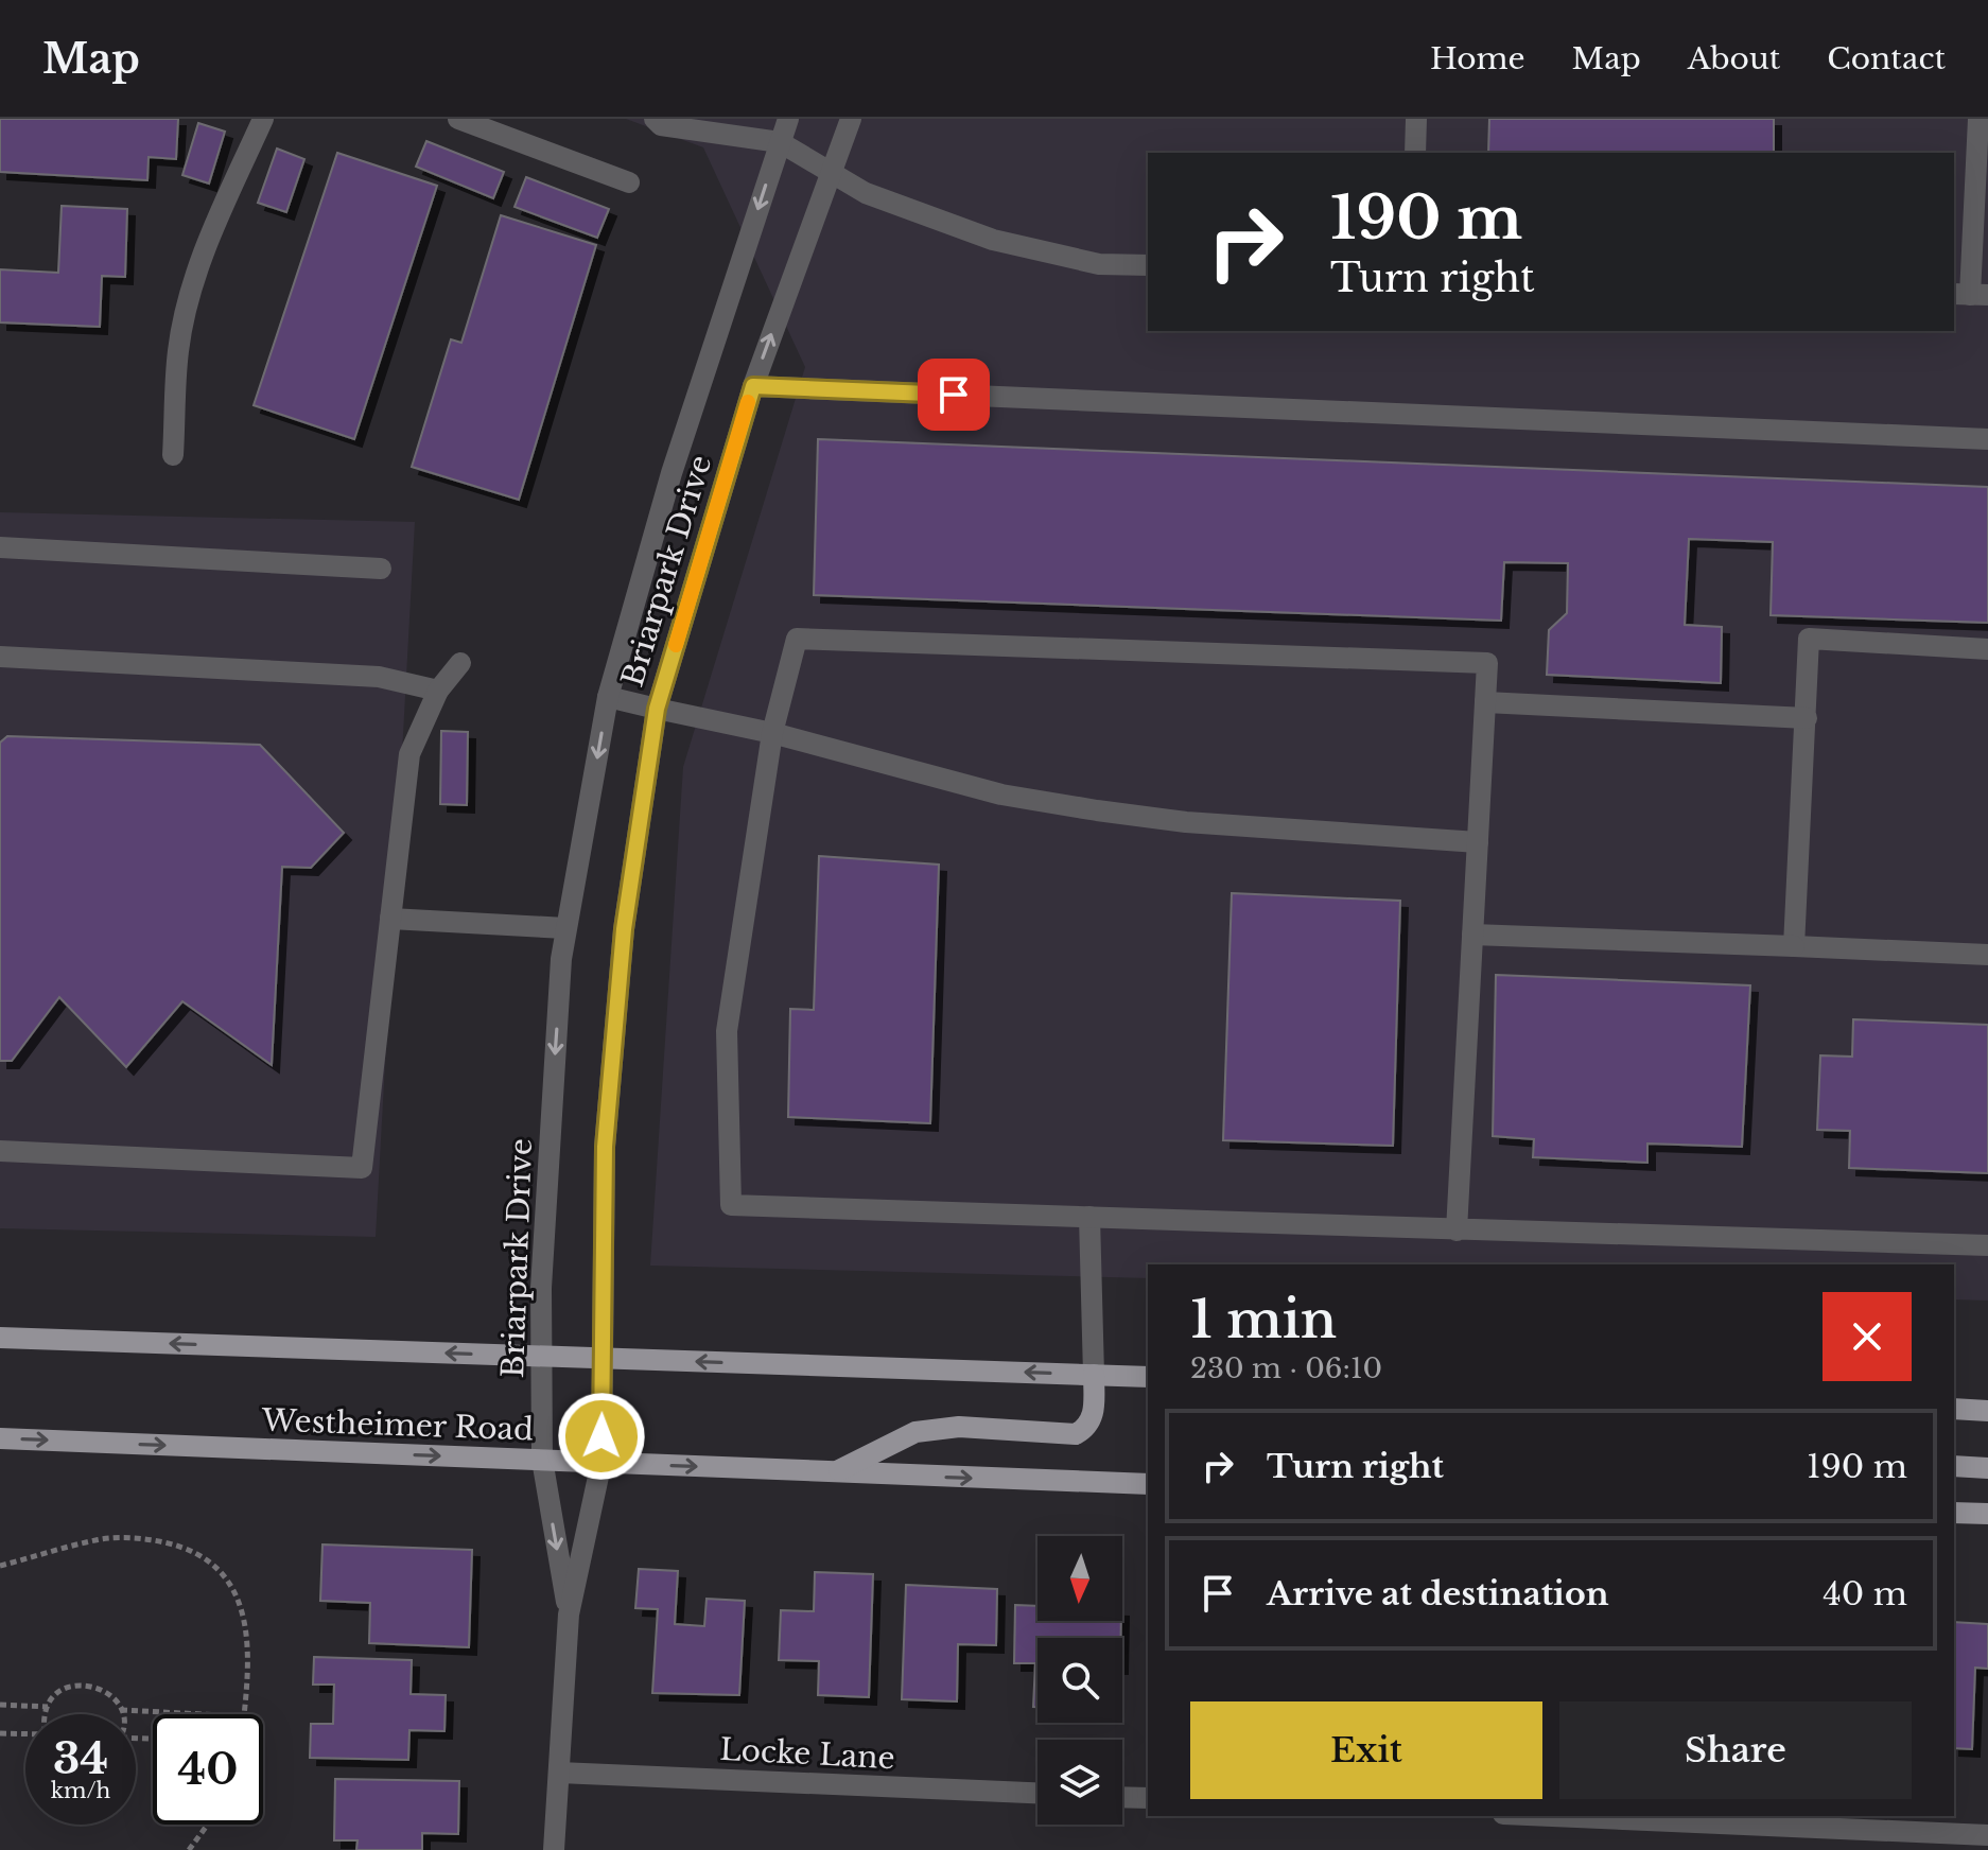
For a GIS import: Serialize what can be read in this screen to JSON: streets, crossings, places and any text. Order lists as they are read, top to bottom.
{
  "streets": {
    "main road": ["Westheimer Road"],
    "street": ["Briarpark Drive", "Locke Lane"]
  },
  "crossings": [
    ["Briarpark Drive", "Westheimer Road"],
    ["Briarpark Drive", "Locke Lane"]
  ],
  "north": "bottom",
  "page": {
    "header": "Map",
    "nav": [
      "Home",
      "Map",
      "About",
      "Contact"
    ],
    "turn": ["190 m", "Turn right"],
    "heading": ["1 min", "230 m · 06:10"],
    "list": [
      {
        "name": "Turn right",
        "value": "190 m"
      },
      {
        "name": "Arrive at destination",
        "value": "40 m"
      }
    ],
    "buttons": ["Exit", "Share"],
    "speed": "34 km/h",
    "limit": "40"
  }
}
